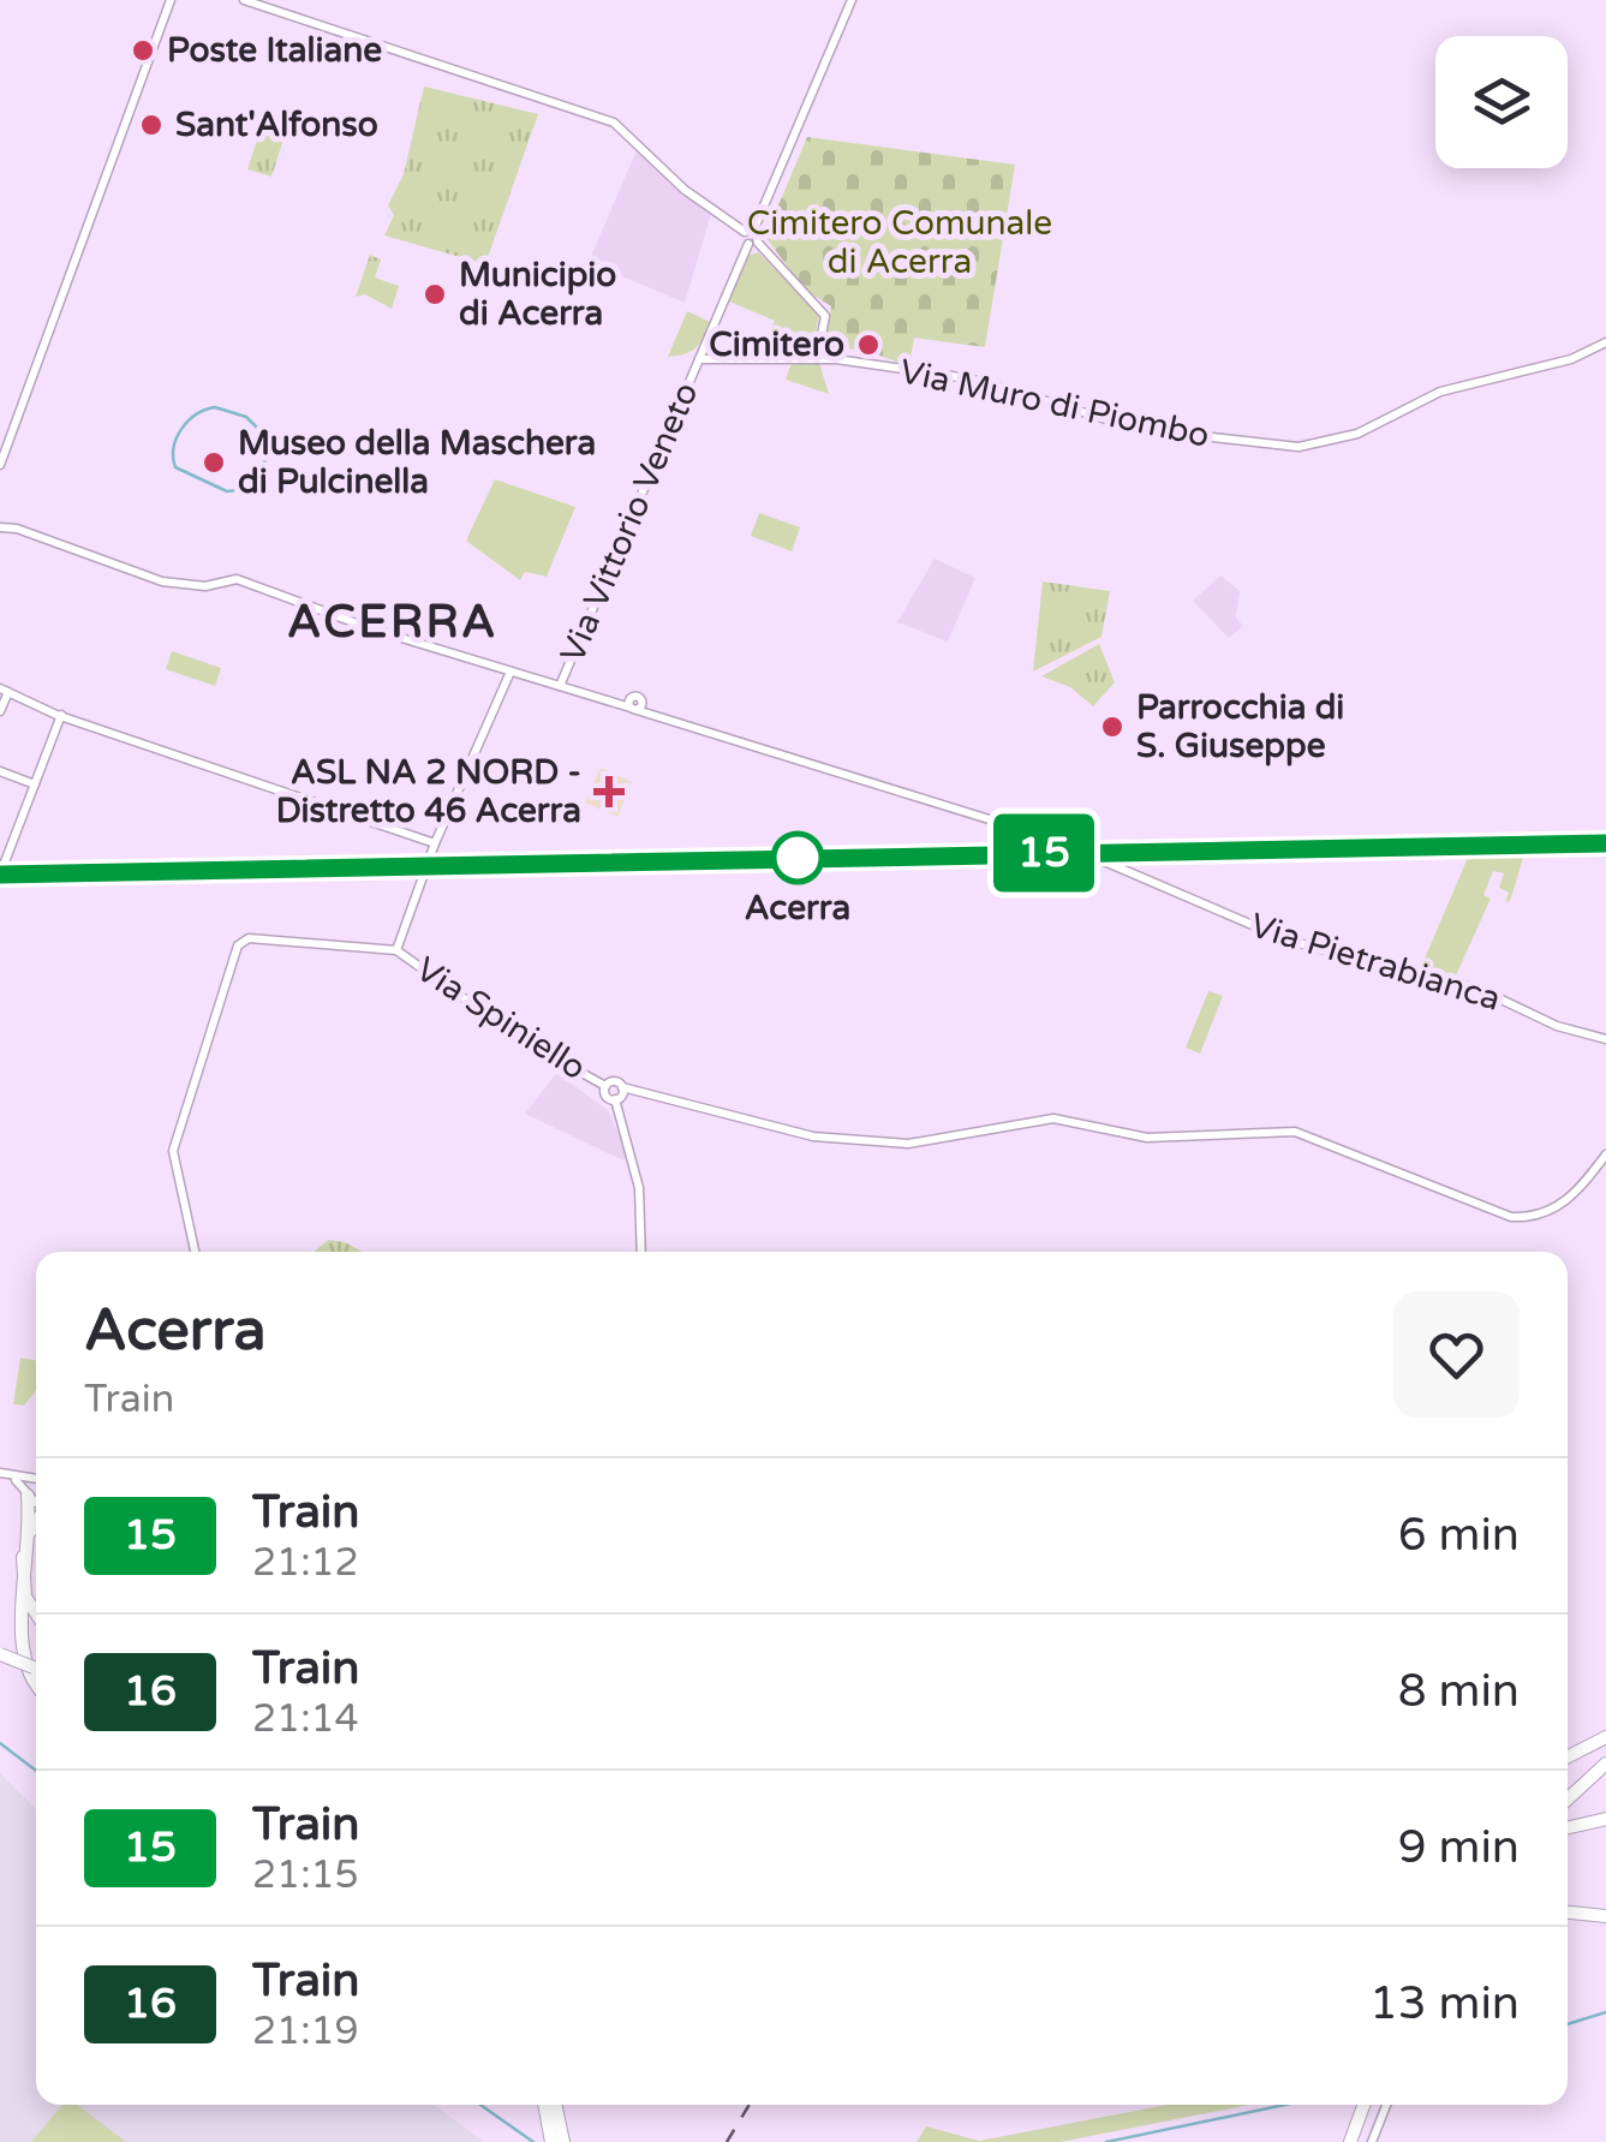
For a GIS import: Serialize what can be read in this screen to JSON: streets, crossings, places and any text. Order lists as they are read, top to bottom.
{
  "streets": {
    "street": [
      "Via Muro di Piombo",
      "Via Vittorio Veneto",
      "Via Pietrabianca",
      "Via Spiniello"
    ]
  },
  "crossings": [
    ["Via Muro di Piombo", "Via Vittorio Veneto"],
    ["Via Vittorio Veneto", "Via Pietrabianca"]
  ],
  "districts": ["ACERRA"],
  "parks": ["Cimitero Comunale di Acerra"],
  "places": {
    "other": [
      "Poste Italiane",
      "Sant'Alfonso",
      "Municipio di Acerra",
      "Cimitero",
      "Museo della Maschera di Pulcinella",
      "Parrocchia di S. Giuseppe",
      "Acerra"
    ],
    "health": ["ASL NA 2 NORD - Distretto 46 Acerra"]
  },
  "page": {
    "on_map": "15",
    "heading": ["Acerra", "Train"],
    "list": [
      {
        "mark": "15",
        "name": "Train",
        "note": "21:12",
        "value": "6 min"
      },
      {
        "mark": "16",
        "name": "Train",
        "note": "21:14",
        "value": "8 min"
      },
      {
        "mark": "15",
        "name": "Train",
        "note": "21:15",
        "value": "9 min"
      },
      {
        "mark": "16",
        "name": "Train",
        "note": "21:19",
        "value": "13 min"
      }
    ]
  }
}
